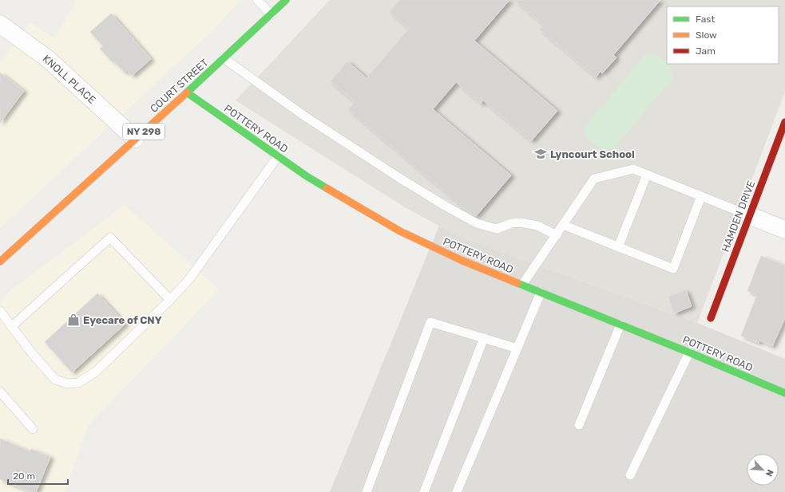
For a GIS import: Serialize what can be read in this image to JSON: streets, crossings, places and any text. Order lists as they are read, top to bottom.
{
  "streets": {
    "street": [
      "KNOLL PLACE",
      "COURT STREET",
      "POTTERY ROAD",
      "NY 298",
      "HAMDEN DRIVE"
    ]
  },
  "crossings": [
    ["KNOLL PLACE", "COURT STREET"],
    ["COURT STREET", "POTTERY ROAD"]
  ],
  "places": {
    "school or university": ["Lyncourt School"],
    "shop": ["Eyecare of CNY"]
  },
  "legend": ["Fast", "Slow", "Jam"],
  "scale_bar": "20 m",
  "north": "bottom right"
}
